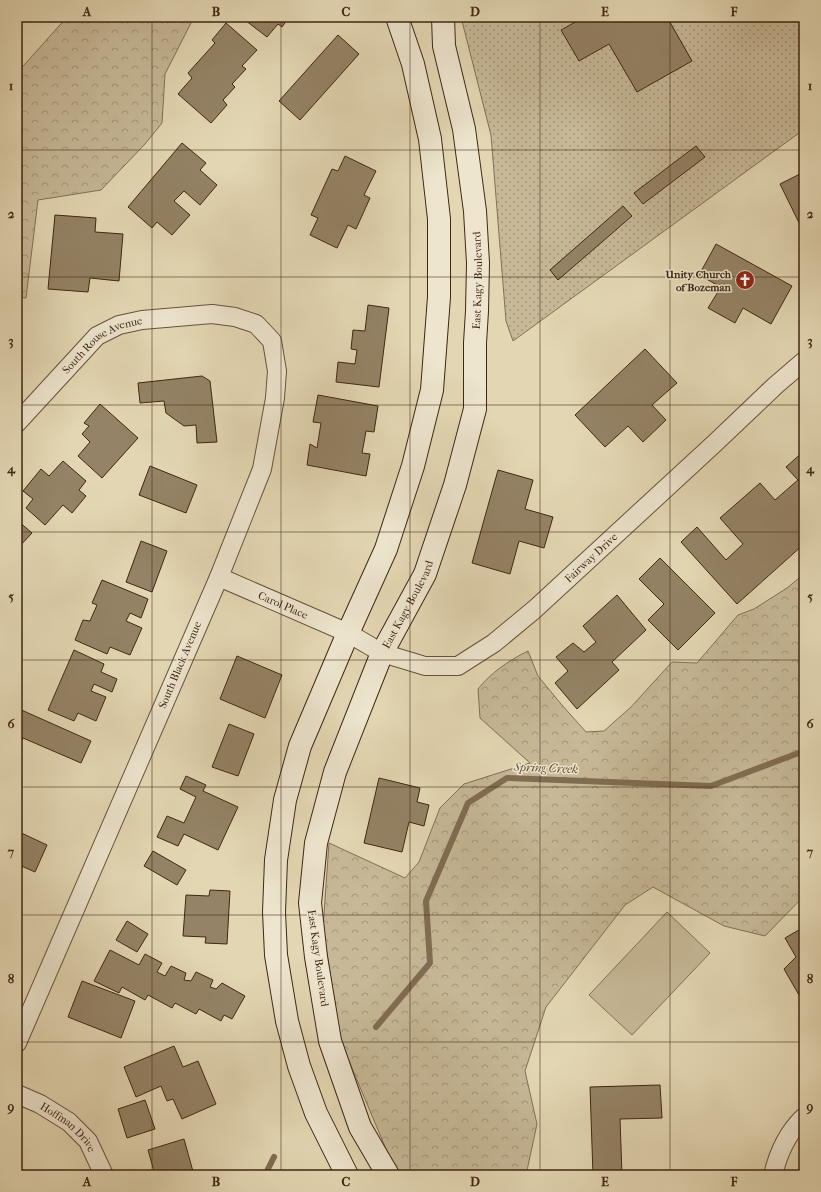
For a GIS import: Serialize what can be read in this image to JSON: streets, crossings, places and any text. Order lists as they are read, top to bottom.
{
  "streets": {
    "main road": ["East Kagy Boulevard"],
    "street": [
      "South Rouse Avenue",
      "Fairway Drive",
      "Carol Place",
      "South Black Avenue",
      "Hoffman Drive"
    ]
  },
  "crossings": [
    ["East Kagy Boulevard", "Fairway Drive"],
    ["South Rouse Avenue", "South Black Avenue"],
    ["Fairway Drive", "Carol Place"],
    ["Carol Place", "South Black Avenue"]
  ],
  "water": ["Spring Creek"],
  "places": {
    "church": ["Unity Church of Bozeman"]
  },
  "grid": {
    "columns": [
      "A",
      "B",
      "C",
      "D",
      "E",
      "F"
    ],
    "rows": [
      "1",
      "2",
      "3",
      "4",
      "5",
      "6",
      "7",
      "8",
      "9"
    ]
  }
}
